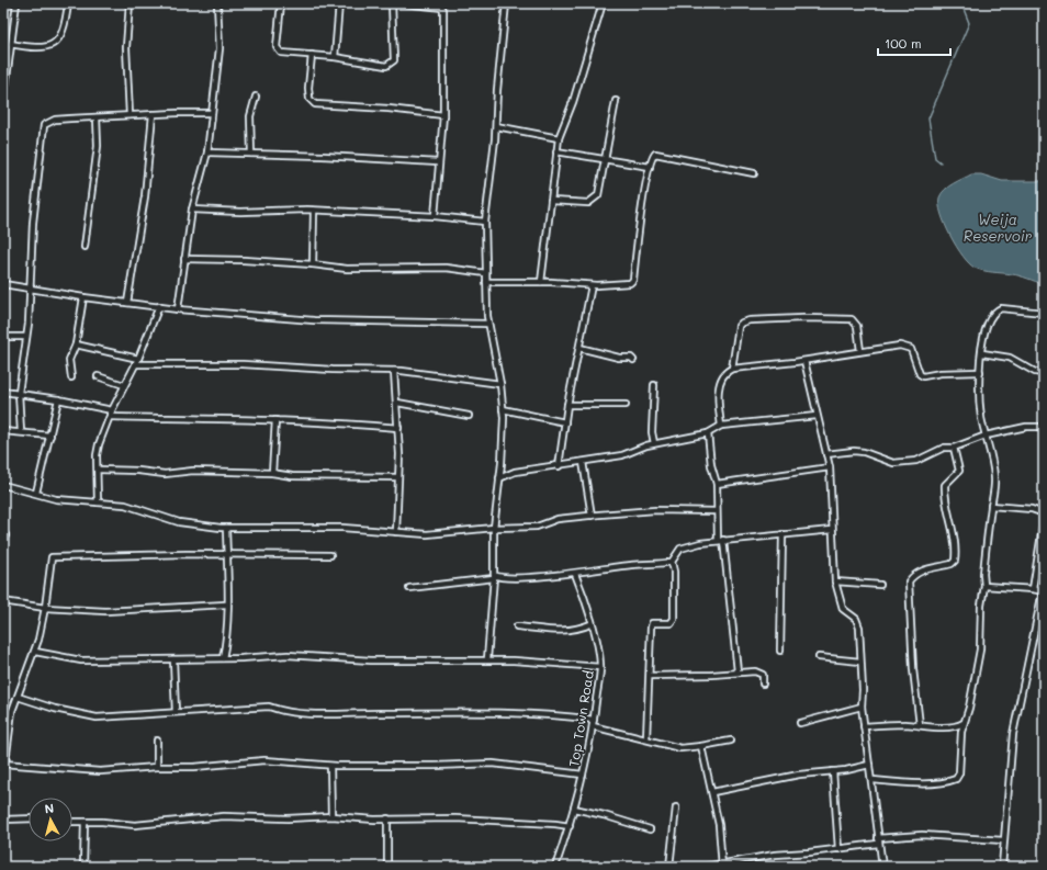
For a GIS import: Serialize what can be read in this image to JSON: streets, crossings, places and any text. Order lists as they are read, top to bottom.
{
  "streets": {
    "street": ["Top Town Road"]
  },
  "water": ["Weija Reservoir"],
  "scale_bar": "100 m",
  "north": "top"
}
